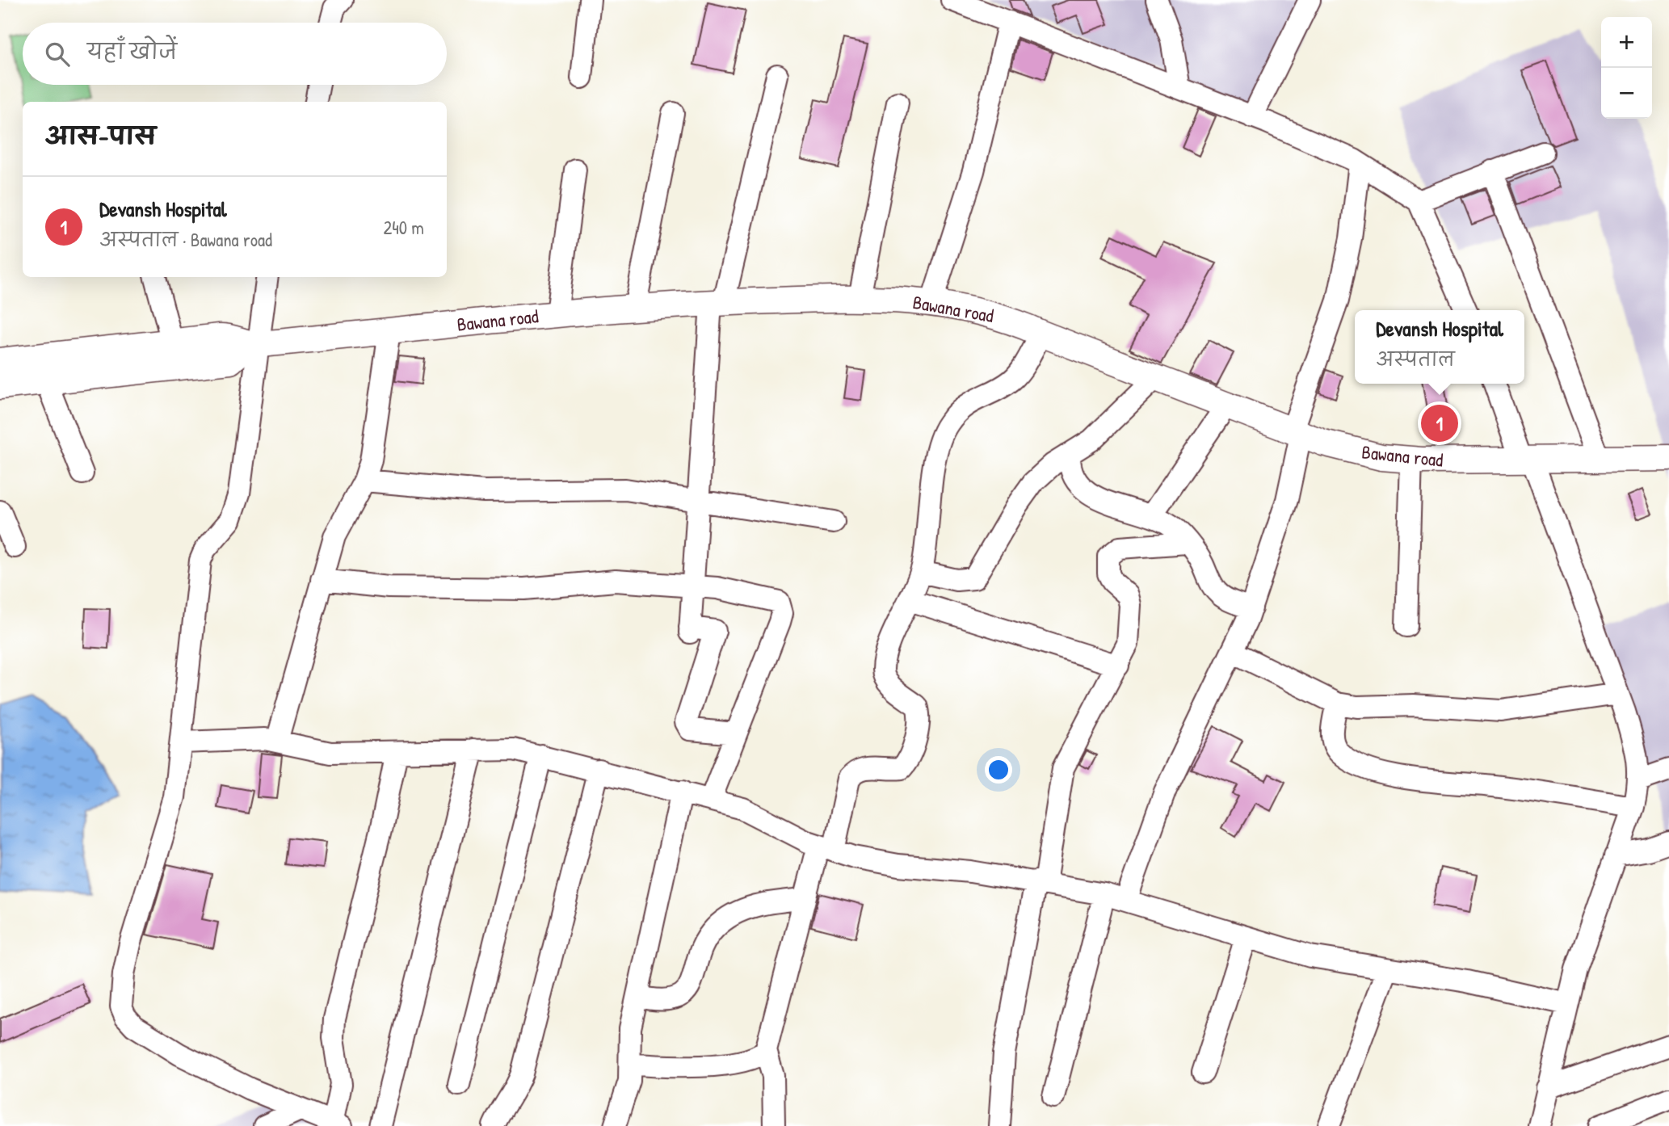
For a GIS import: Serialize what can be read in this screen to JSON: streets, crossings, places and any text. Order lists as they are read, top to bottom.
{
  "streets": {
    "main road": ["Bawana road"]
  },
  "page": {
    "map_buttons": ["+", "−"],
    "search": "यहाँ खोजें",
    "heading": "आस-पास",
    "list": [
      {
        "mark": "1",
        "name": "Devansh Hospital",
        "note": "अस्पताल · Bawana road",
        "value": "240 m"
      }
    ],
    "popup": ["Devansh Hospital", "अस्पताल"],
    "pins": "1"
  }
}
